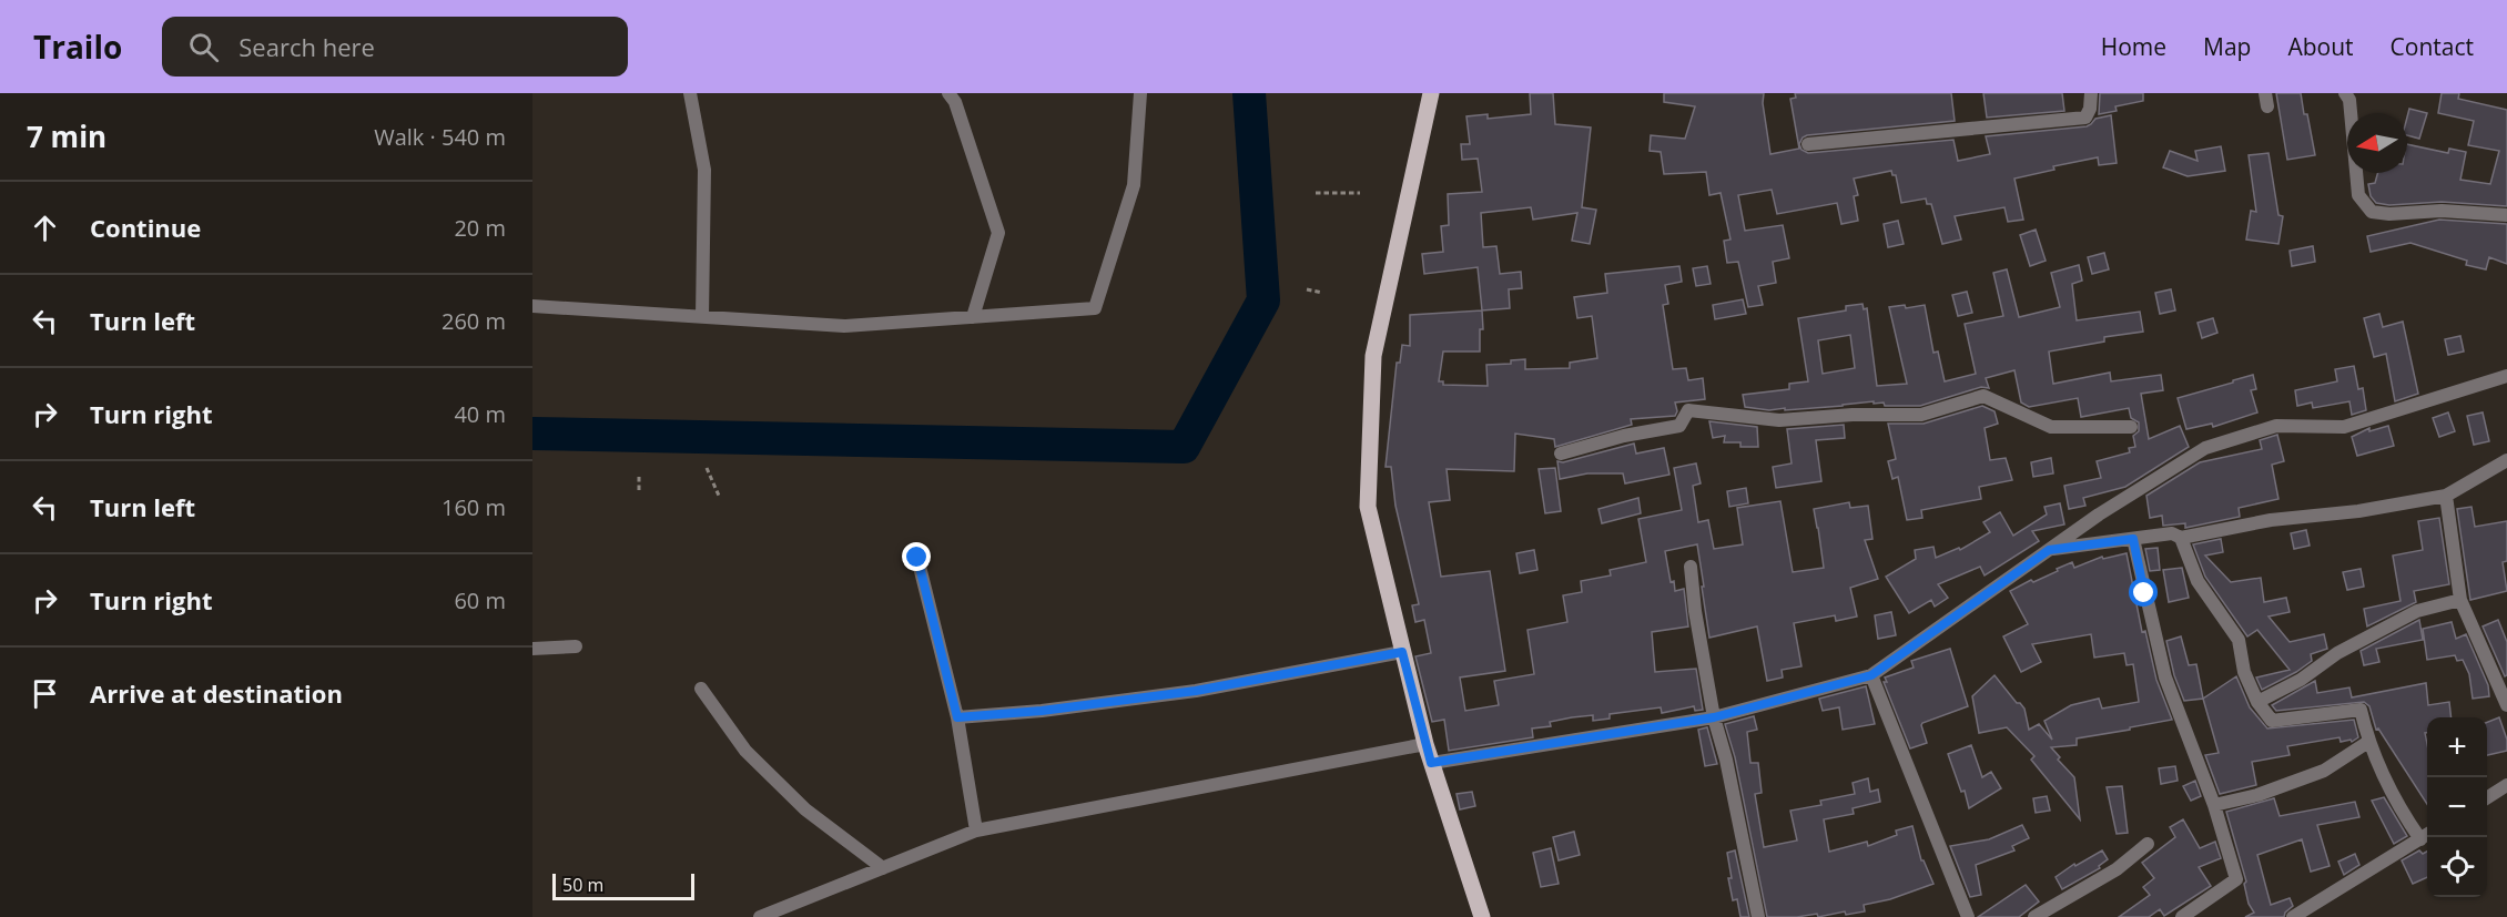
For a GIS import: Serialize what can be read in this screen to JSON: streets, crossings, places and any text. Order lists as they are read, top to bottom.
{
  "scale_bar": "50 m",
  "north": "left",
  "page": {
    "header": "Trailo",
    "search": "Search here",
    "nav": [
      "Home",
      "Map",
      "About",
      "Contact"
    ],
    "heading": ["7 min", "Walk · 540 m"],
    "list": [
      ["Continue", "20 m"],
      ["Turn left", "260 m"],
      ["Turn right", "40 m"],
      ["Turn left", "160 m"],
      ["Turn right", "60 m"],
      "Arrive at destination"
    ],
    "map_buttons": ["+", "−"],
    "scale": "50 m"
  }
}
